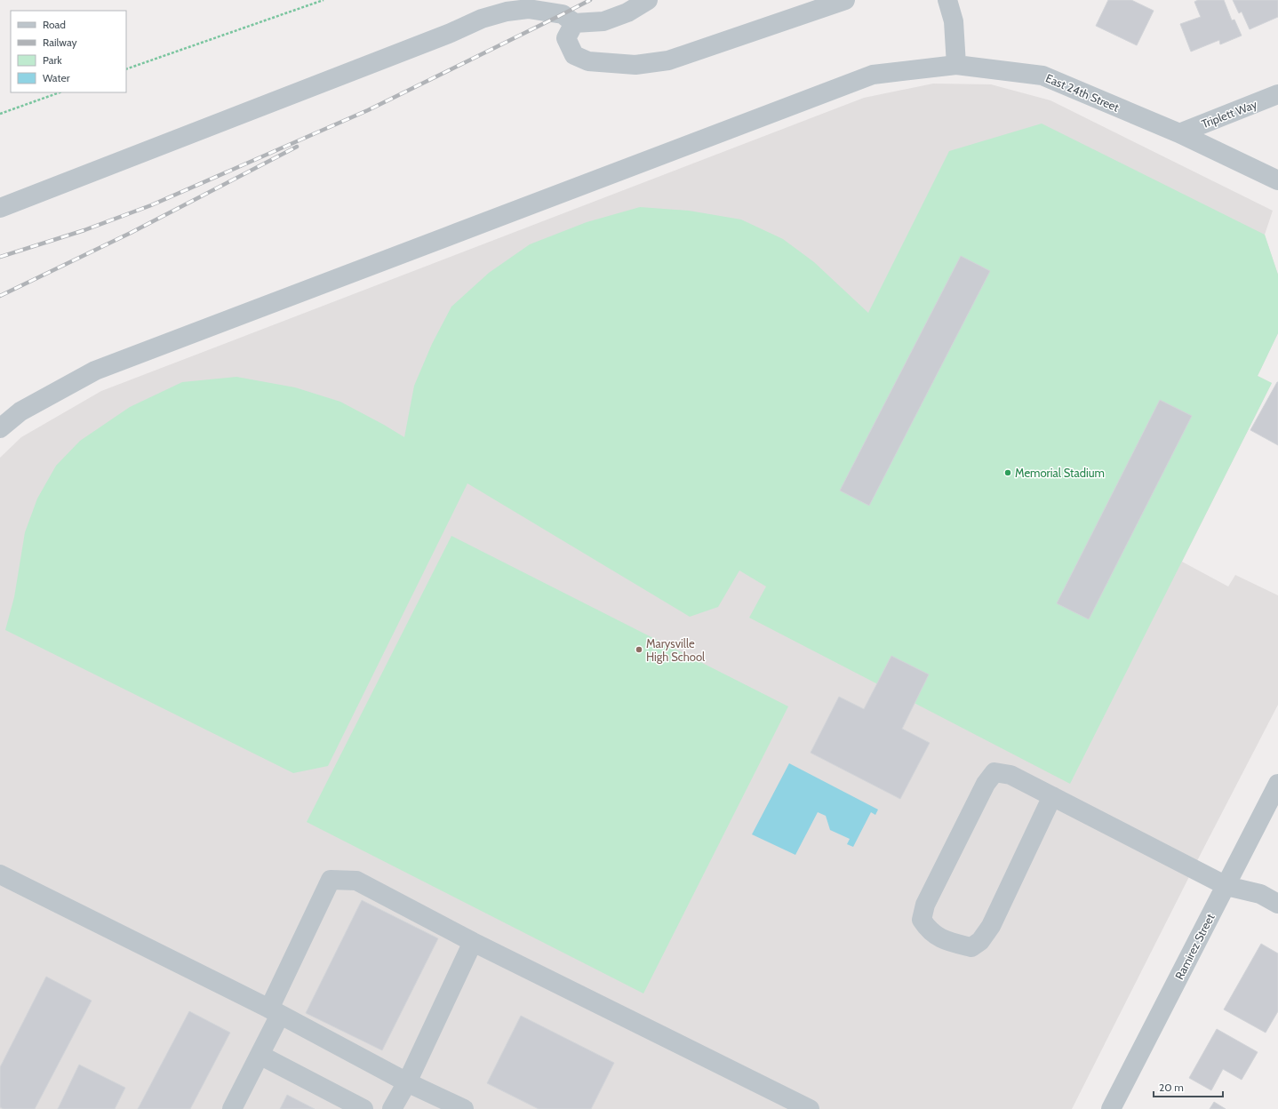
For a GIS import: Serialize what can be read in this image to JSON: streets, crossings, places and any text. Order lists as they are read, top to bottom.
{
  "streets": {
    "street": ["East 24th Street", "Triplett Way", "Ramirez Street"]
  },
  "crossings": [
    ["East 24th Street", "Triplett Way"]
  ],
  "places": ["Memorial Stadium", "Marysville High School"],
  "legend": [
    "Road",
    "Railway",
    "Park",
    "Water"
  ],
  "scale_bar": "20 m"
}
